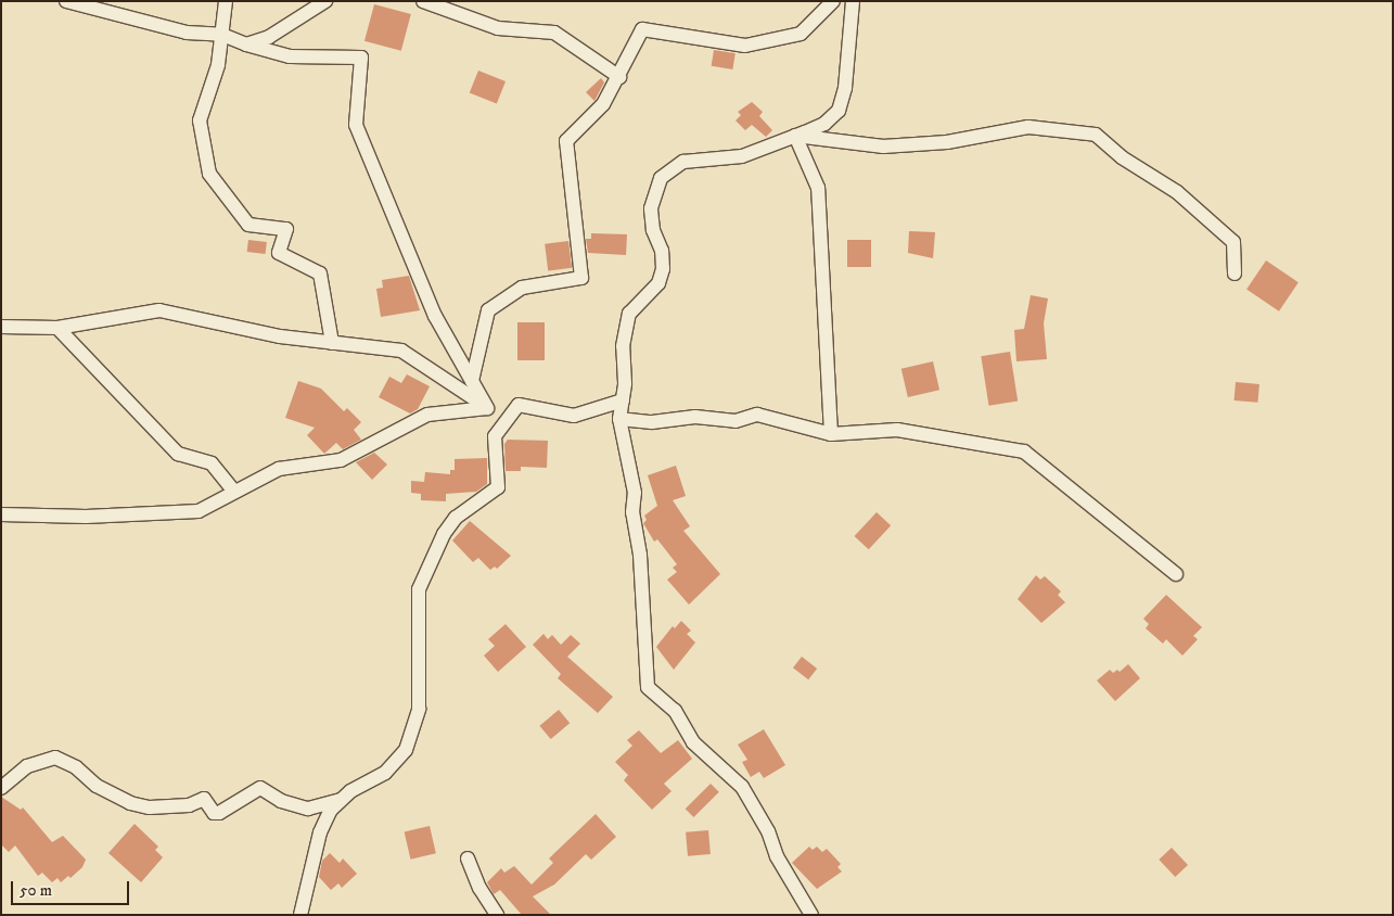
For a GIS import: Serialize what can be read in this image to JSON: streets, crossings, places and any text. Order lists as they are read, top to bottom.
{
  "scale_bar": "50 m"
}
